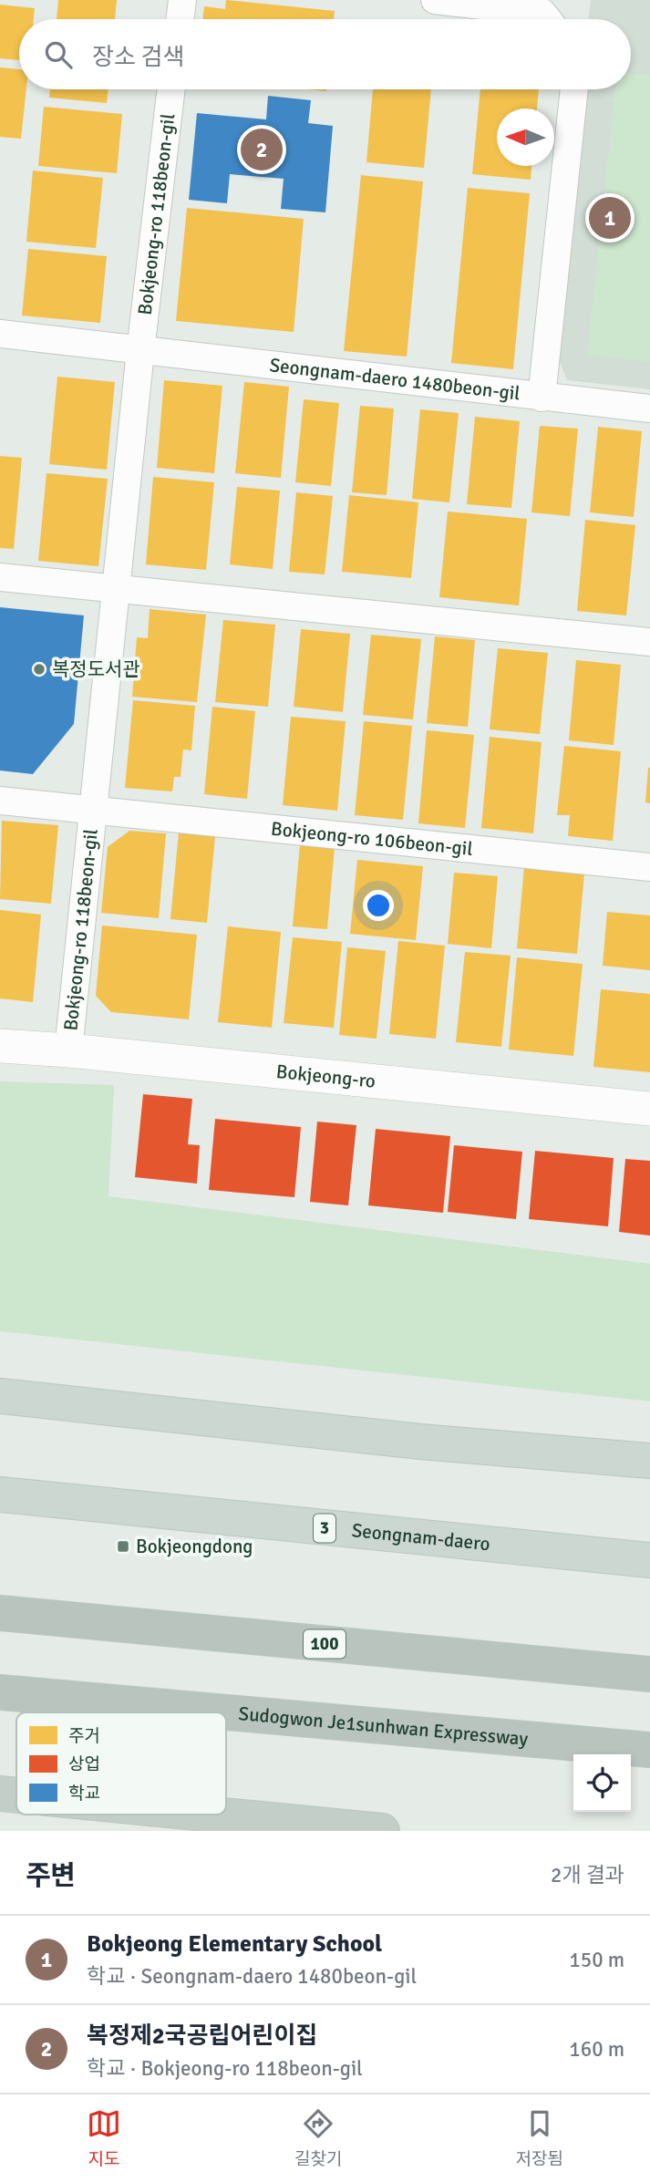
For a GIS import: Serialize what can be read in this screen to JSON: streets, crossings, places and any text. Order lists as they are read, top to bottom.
{
  "streets": {
    "highway": ["100", "Sudogwon Je1sunhwan Expressway"],
    "main road": ["3", "Seongnam-daero"],
    "street": [
      "Bokjeong-ro 118beon-gil",
      "Seongnam-daero 1480beon-gil",
      "Bokjeong-ro 106beon-gil",
      "Bokjeong-ro"
    ]
  },
  "crossings": [
    ["Bokjeong-ro 118beon-gil", "Seongnam-daero 1480beon-gil"],
    ["Bokjeong-ro 118beon-gil", "Bokjeong-ro 106beon-gil"],
    ["Bokjeong-ro 118beon-gil", "Bokjeong-ro"]
  ],
  "places": {
    "other": ["복정도서관"],
    "transit": ["Bokjeongdong"]
  },
  "legend": ["주거", "상업", "학교"],
  "north": "left",
  "page": {
    "search": "장소 검색",
    "pins": ["2", "1"],
    "heading": ["주변", "2개 결과"],
    "list": [
      {
        "mark": "1",
        "name": "Bokjeong Elementary School",
        "note": "학교 · Seongnam-daero 1480beon-gil",
        "value": "150 m"
      },
      {
        "mark": "2",
        "name": "복정제2국공립어린이집",
        "note": "학교 · Bokjeong-ro 118beon-gil",
        "value": "160 m"
      }
    ],
    "nav": ["지도", "길찾기", "저장됨"]
  }
}
